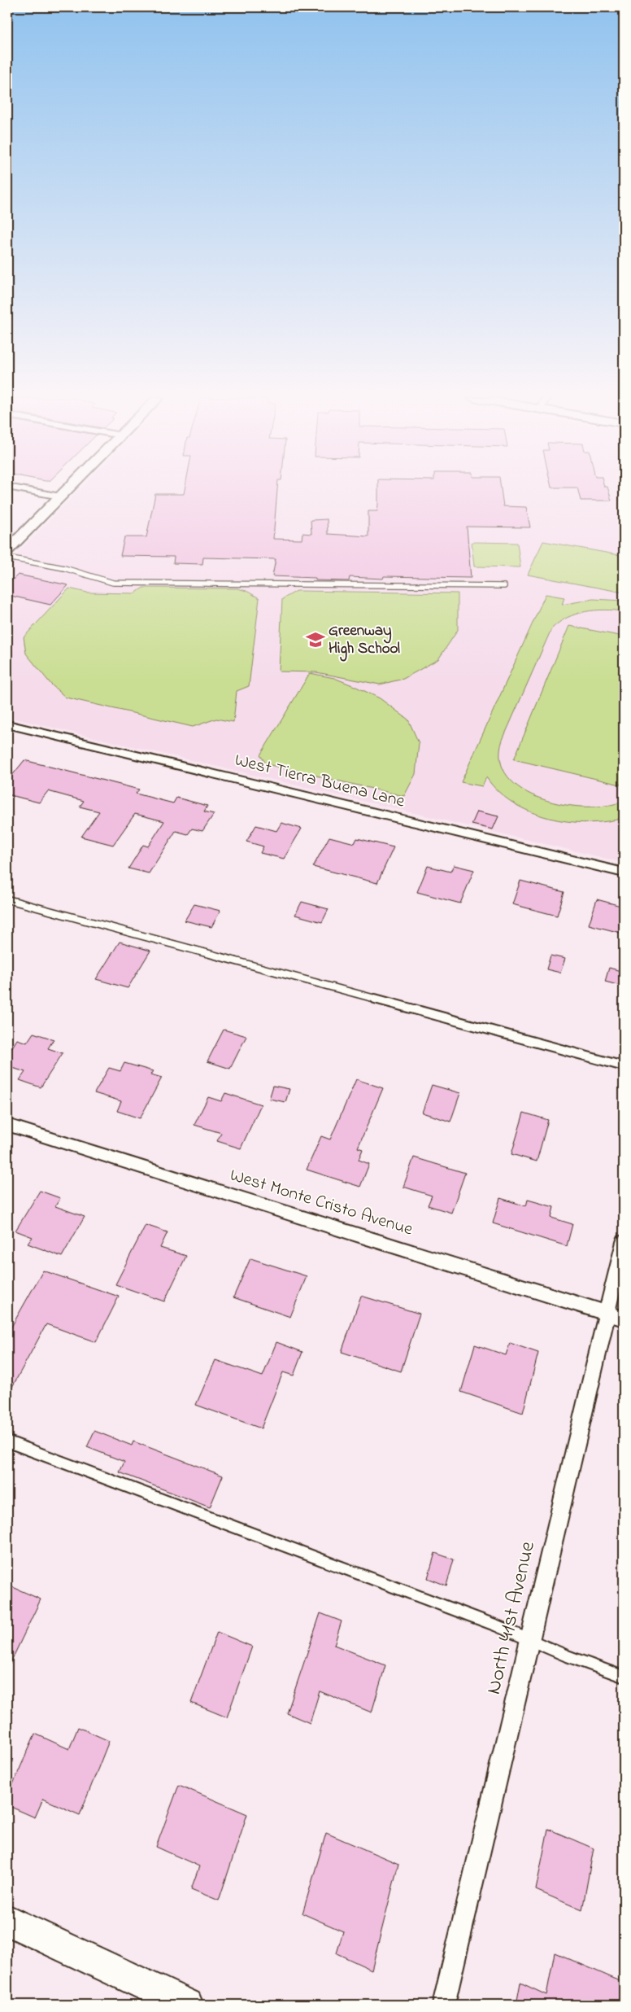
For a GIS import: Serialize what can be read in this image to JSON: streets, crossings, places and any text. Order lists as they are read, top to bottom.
{
  "streets": {
    "street": ["West Tierra Buena Lane", "West Monte Cristo Avenue", "North 41st Avenue"]
  },
  "crossings": [
    ["West Monte Cristo Avenue", "North 41st Avenue"]
  ],
  "places": {
    "school or university": ["Greenway High School"]
  }
}
